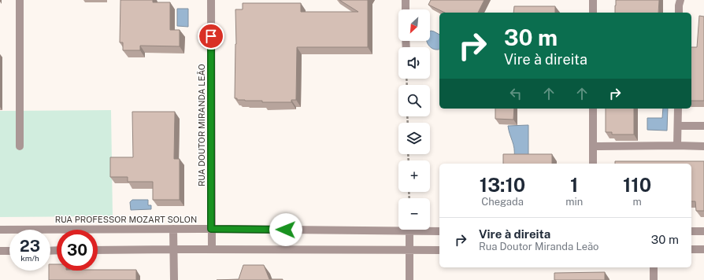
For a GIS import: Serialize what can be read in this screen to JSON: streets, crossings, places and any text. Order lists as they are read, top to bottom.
{
  "streets": {
    "street": ["RUA DOUTOR MIRANDA LEÃO", "RUA PROFESSOR MOZART SOLON"]
  },
  "crossings": [
    ["RUA DOUTOR MIRANDA LEÃO", "RUA PROFESSOR MOZART SOLON"]
  ],
  "north": "bottom left",
  "page": {
    "map_buttons": ["+", "−"],
    "turn": ["30 m", "Vire à direita"],
    "eta": [
      "13:10",
      "Chegada",
      "1",
      "min",
      "110",
      "m"
    ],
    "list": [
      {
        "name": "Vire à direita",
        "note": "Rua Doutor Miranda Leão",
        "value": "30 m"
      }
    ],
    "speed": "23 km/h",
    "limit": "30"
  }
}
